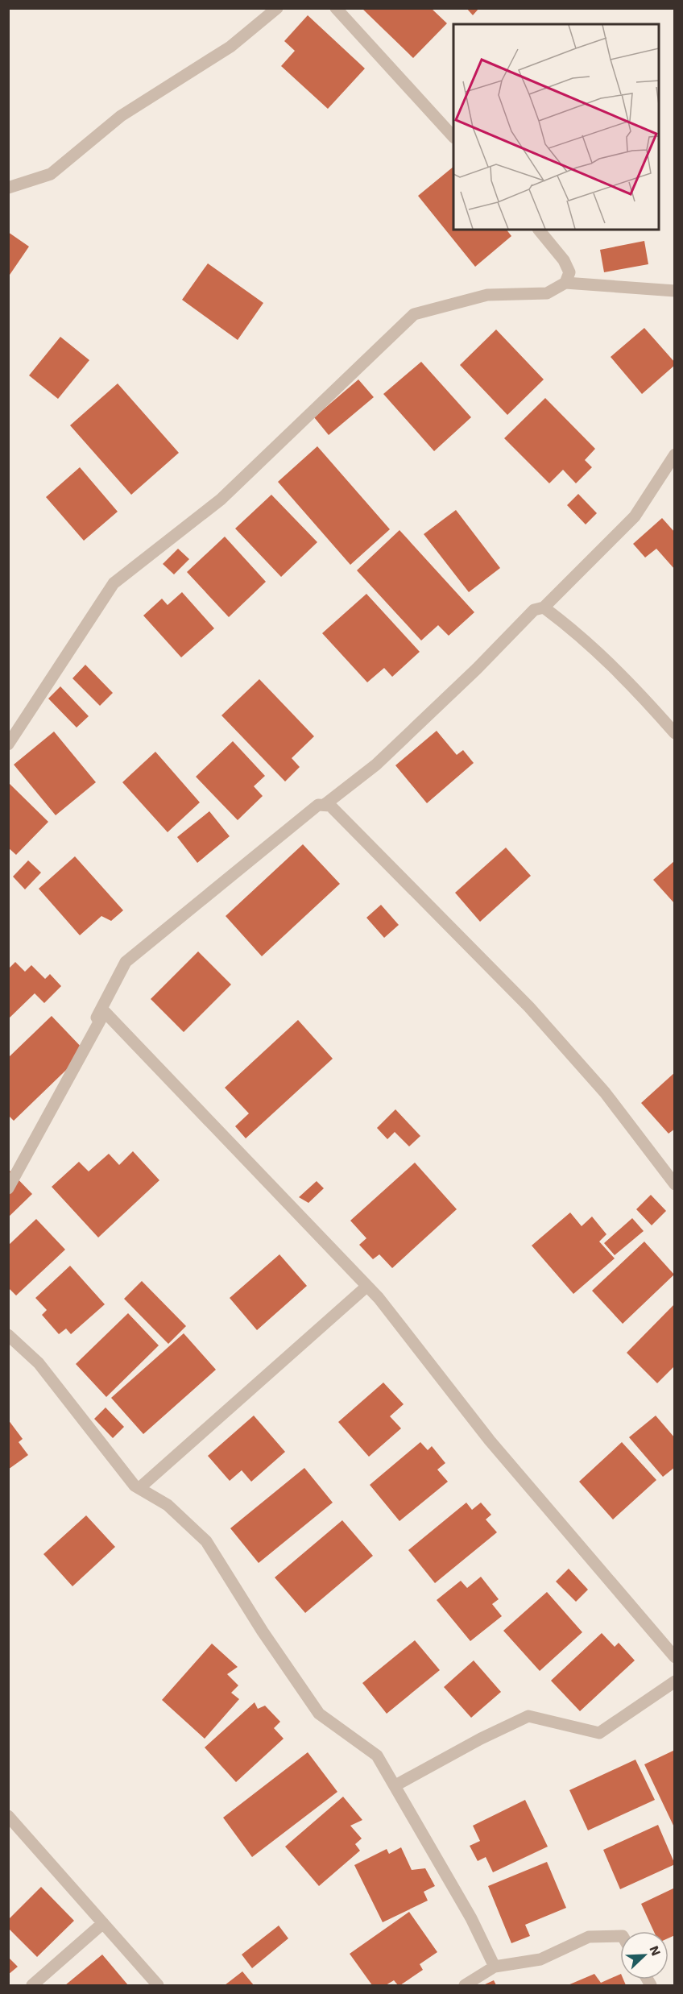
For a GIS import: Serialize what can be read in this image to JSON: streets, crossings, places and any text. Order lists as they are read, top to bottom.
{
  "north": "top right"
}
